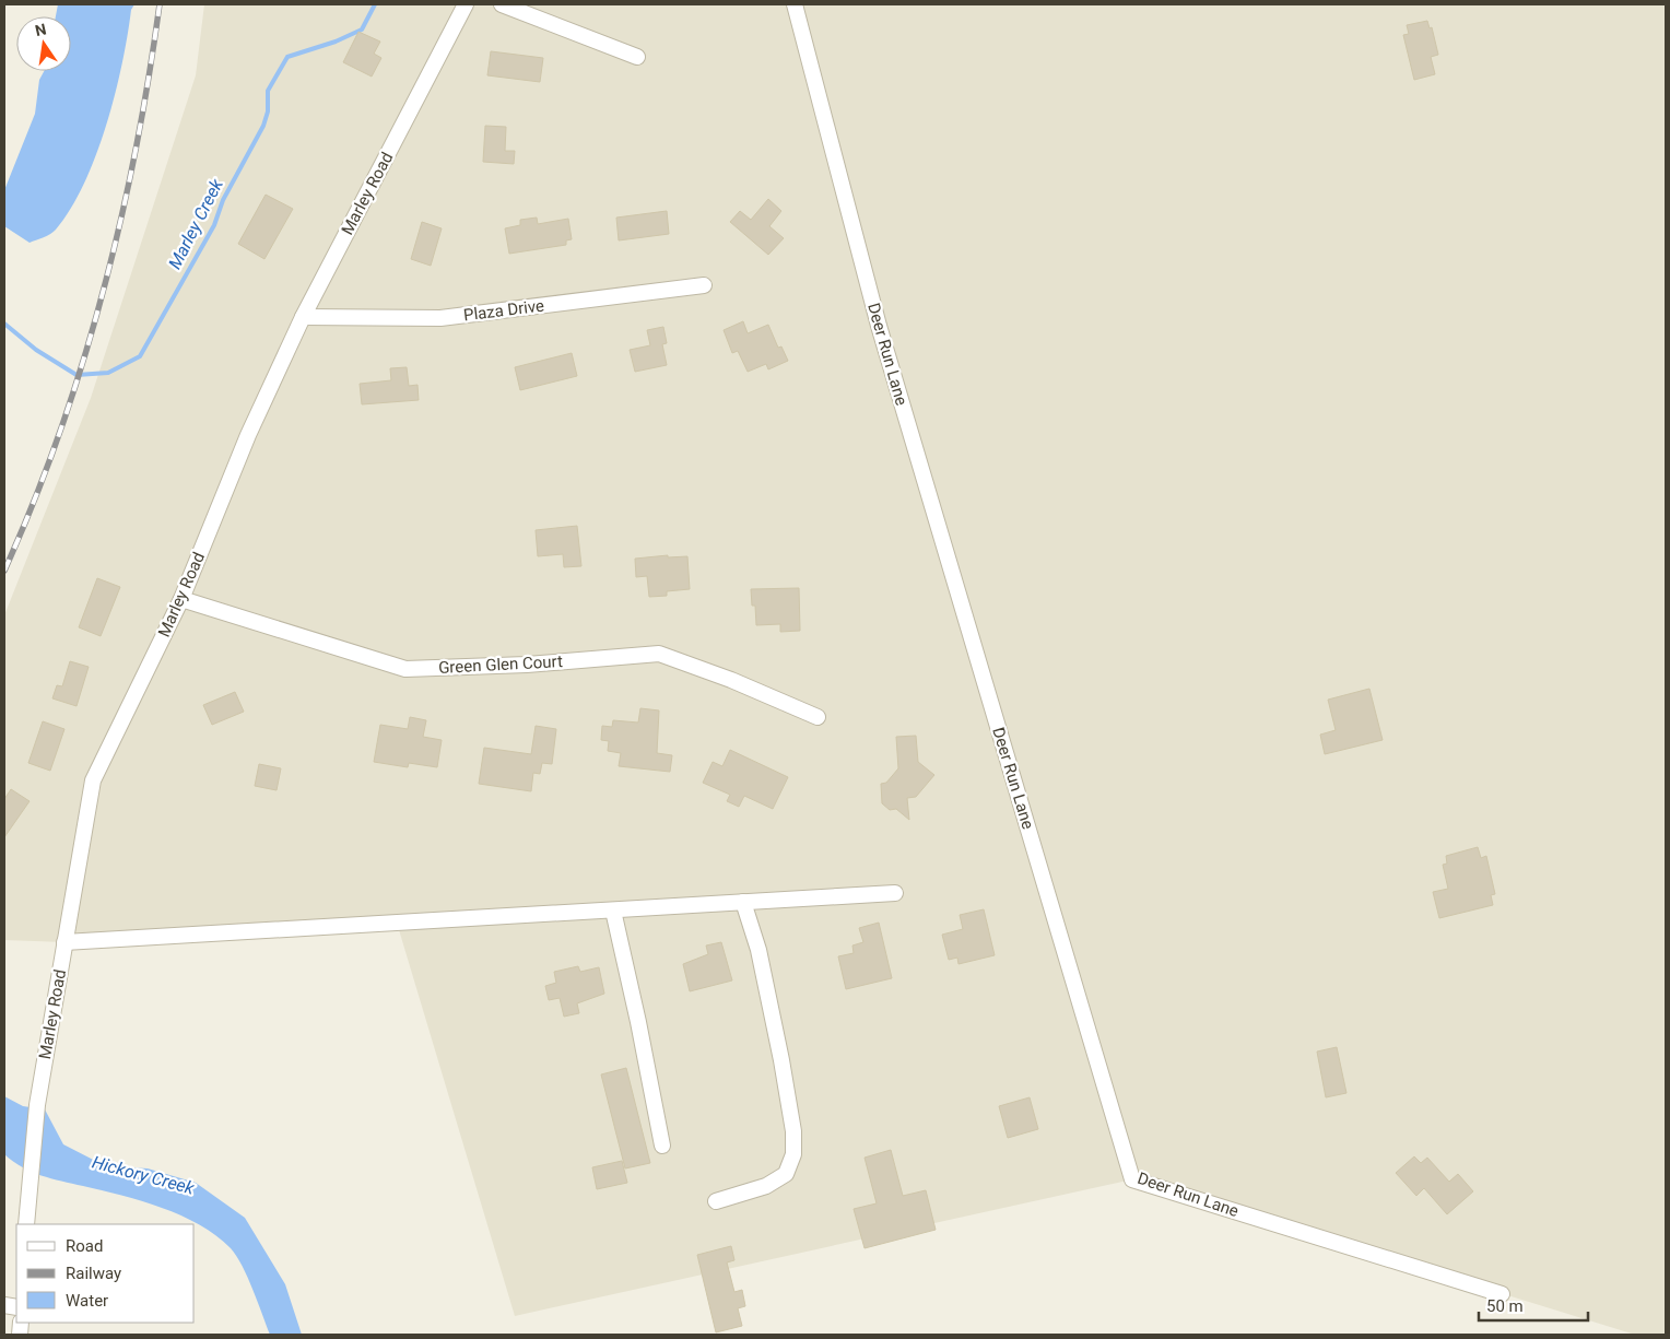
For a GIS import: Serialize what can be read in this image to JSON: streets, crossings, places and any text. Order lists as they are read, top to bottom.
{
  "streets": {
    "street": [
      "Marley Road",
      "Plaza Drive",
      "Deer Run Lane",
      "Green Glen Court"
    ]
  },
  "crossings": [
    ["Marley Road", "Plaza Drive"],
    ["Marley Road", "Green Glen Court"]
  ],
  "water": ["Marley Creek", "Hickory Creek"],
  "legend": ["Road", "Railway", "Water"],
  "scale_bar": "50 m",
  "north": "top"
}
